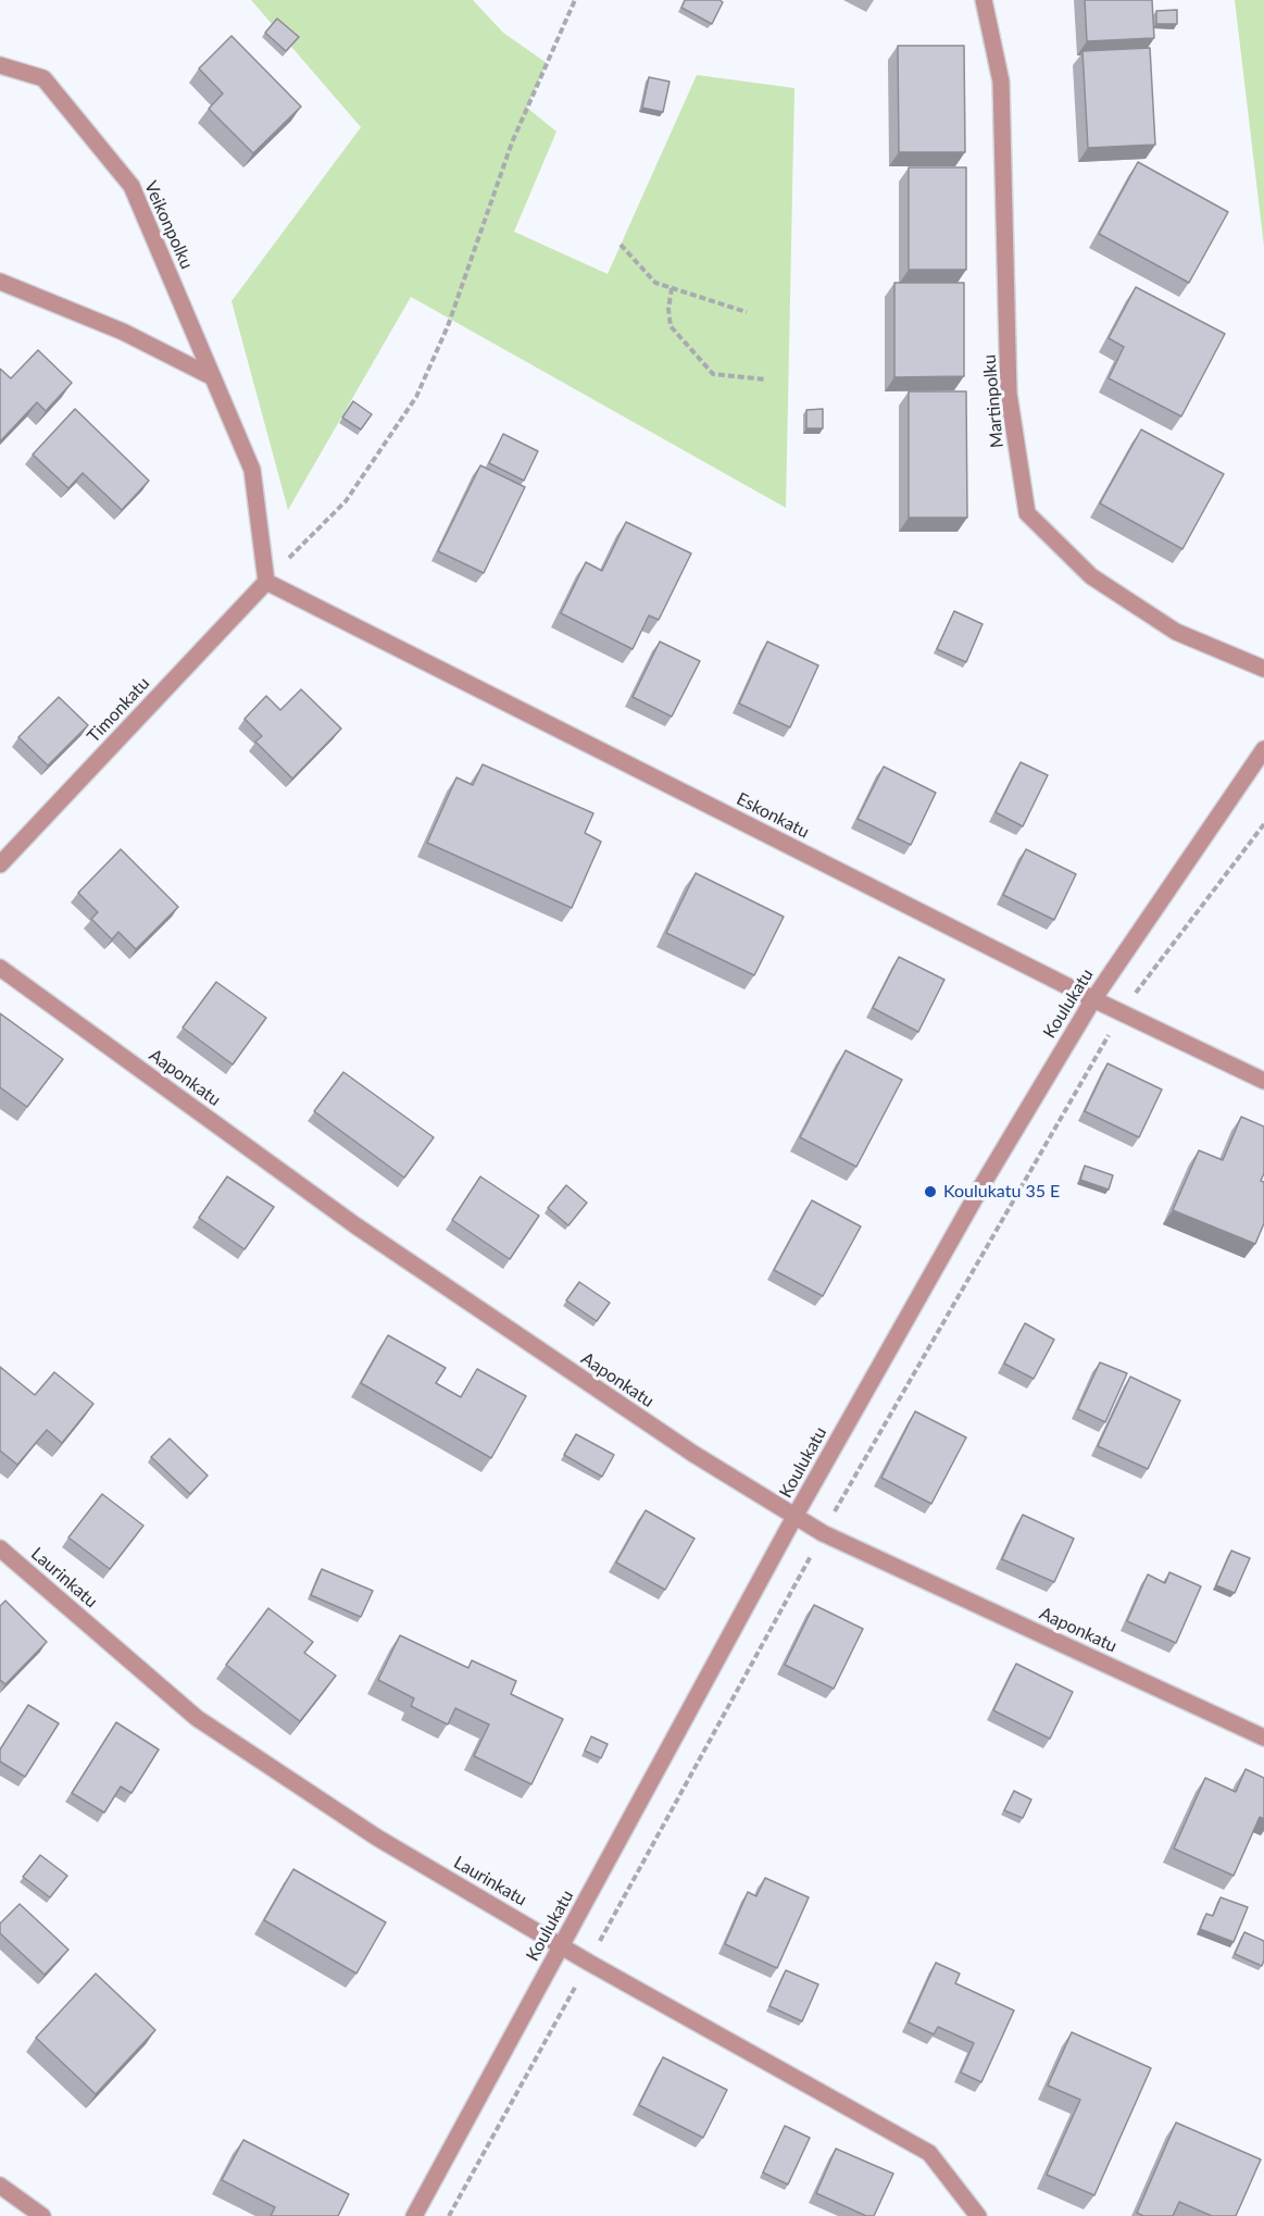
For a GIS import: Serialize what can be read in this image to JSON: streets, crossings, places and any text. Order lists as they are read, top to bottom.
{
  "streets": {
    "street": [
      "Veikonpolku",
      "Martinpolku",
      "Timonkatu",
      "Eskonkatu",
      "Koulukatu",
      "Aaponkatu",
      "Laurinkatu"
    ]
  },
  "crossings": [
    ["Veikonpolku", "Timonkatu"],
    ["Veikonpolku", "Eskonkatu"],
    ["Timonkatu", "Eskonkatu"],
    ["Eskonkatu", "Koulukatu"],
    ["Koulukatu", "Aaponkatu"],
    ["Koulukatu", "Laurinkatu"]
  ],
  "places": ["Koulukatu 35 E"]
}
